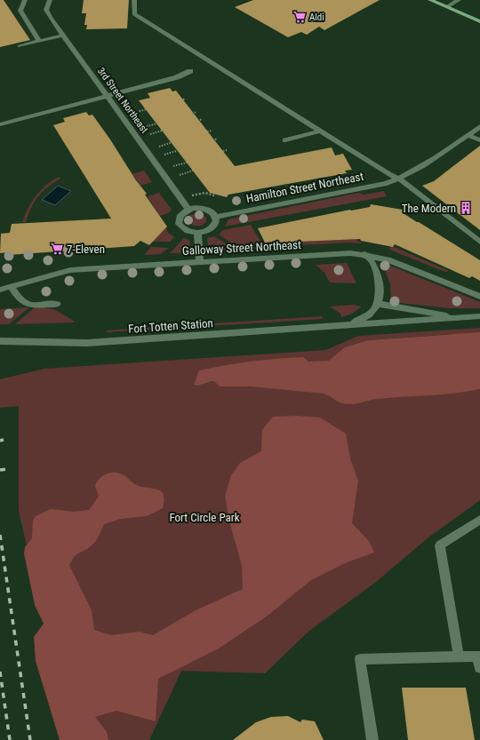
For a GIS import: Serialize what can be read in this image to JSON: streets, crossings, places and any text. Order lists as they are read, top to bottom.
{
  "streets": {
    "street": [
      "3rd Street Northeast",
      "Hamilton Street Northeast",
      "Galloway Street Northeast",
      "Fort Totten Station"
    ]
  },
  "crossings": [
    ["3rd Street Northeast", "Hamilton Street Northeast"]
  ],
  "parks": ["Fort Circle Park"],
  "places": {
    "supermarket": ["Aldi", "7-Eleven"],
    "building": ["The Modern"]
  }
}
